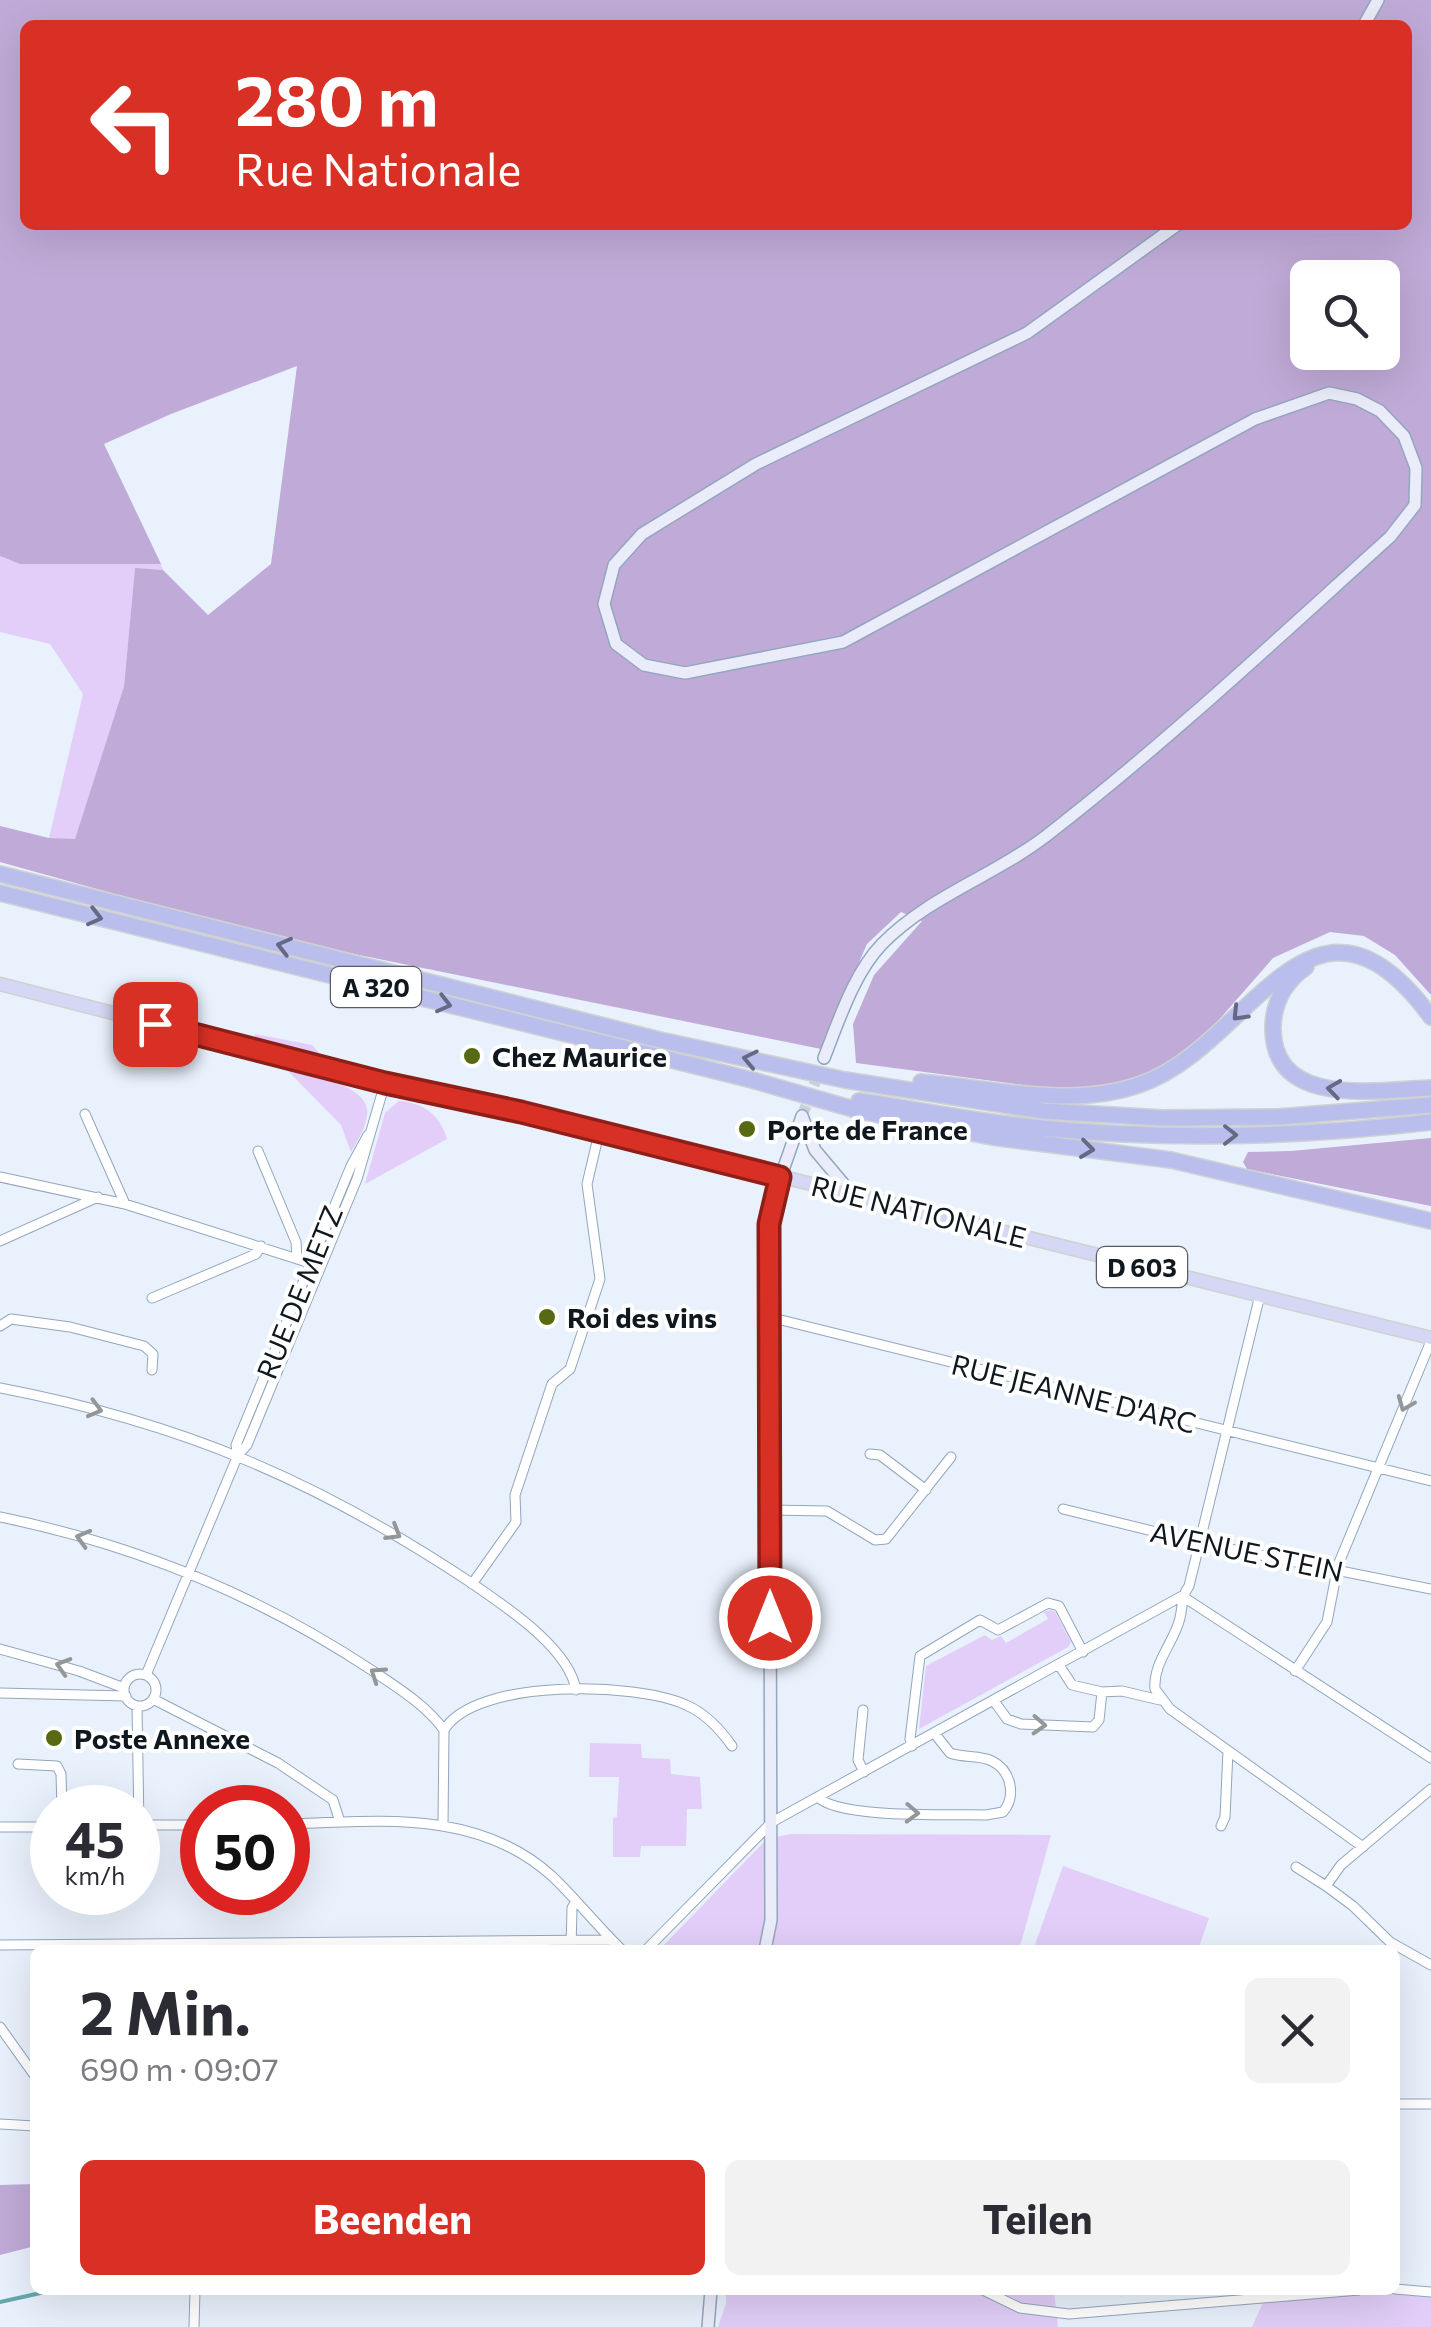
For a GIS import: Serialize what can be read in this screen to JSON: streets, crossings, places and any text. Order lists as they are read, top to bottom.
{
  "streets": {
    "highway": ["A 320"],
    "main road": ["RUE NATIONALE", "D 603"],
    "street": ["RUE DE METZ", "RUE JEANNE D'ARC", "AVENUE STEIN"]
  },
  "crossings": [
    ["RUE NATIONALE", "RUE DE METZ"]
  ],
  "places": [
    "Chez Maurice",
    "Porte de France",
    "Roi des vins",
    "Poste Annexe"
  ],
  "page": {
    "turn": ["280 m", "Rue Nationale"],
    "speed": "45 km/h",
    "limit": "50",
    "heading": ["2 Min.", "690 m · 09:07"],
    "buttons": ["Beenden", "Teilen"]
  }
}
